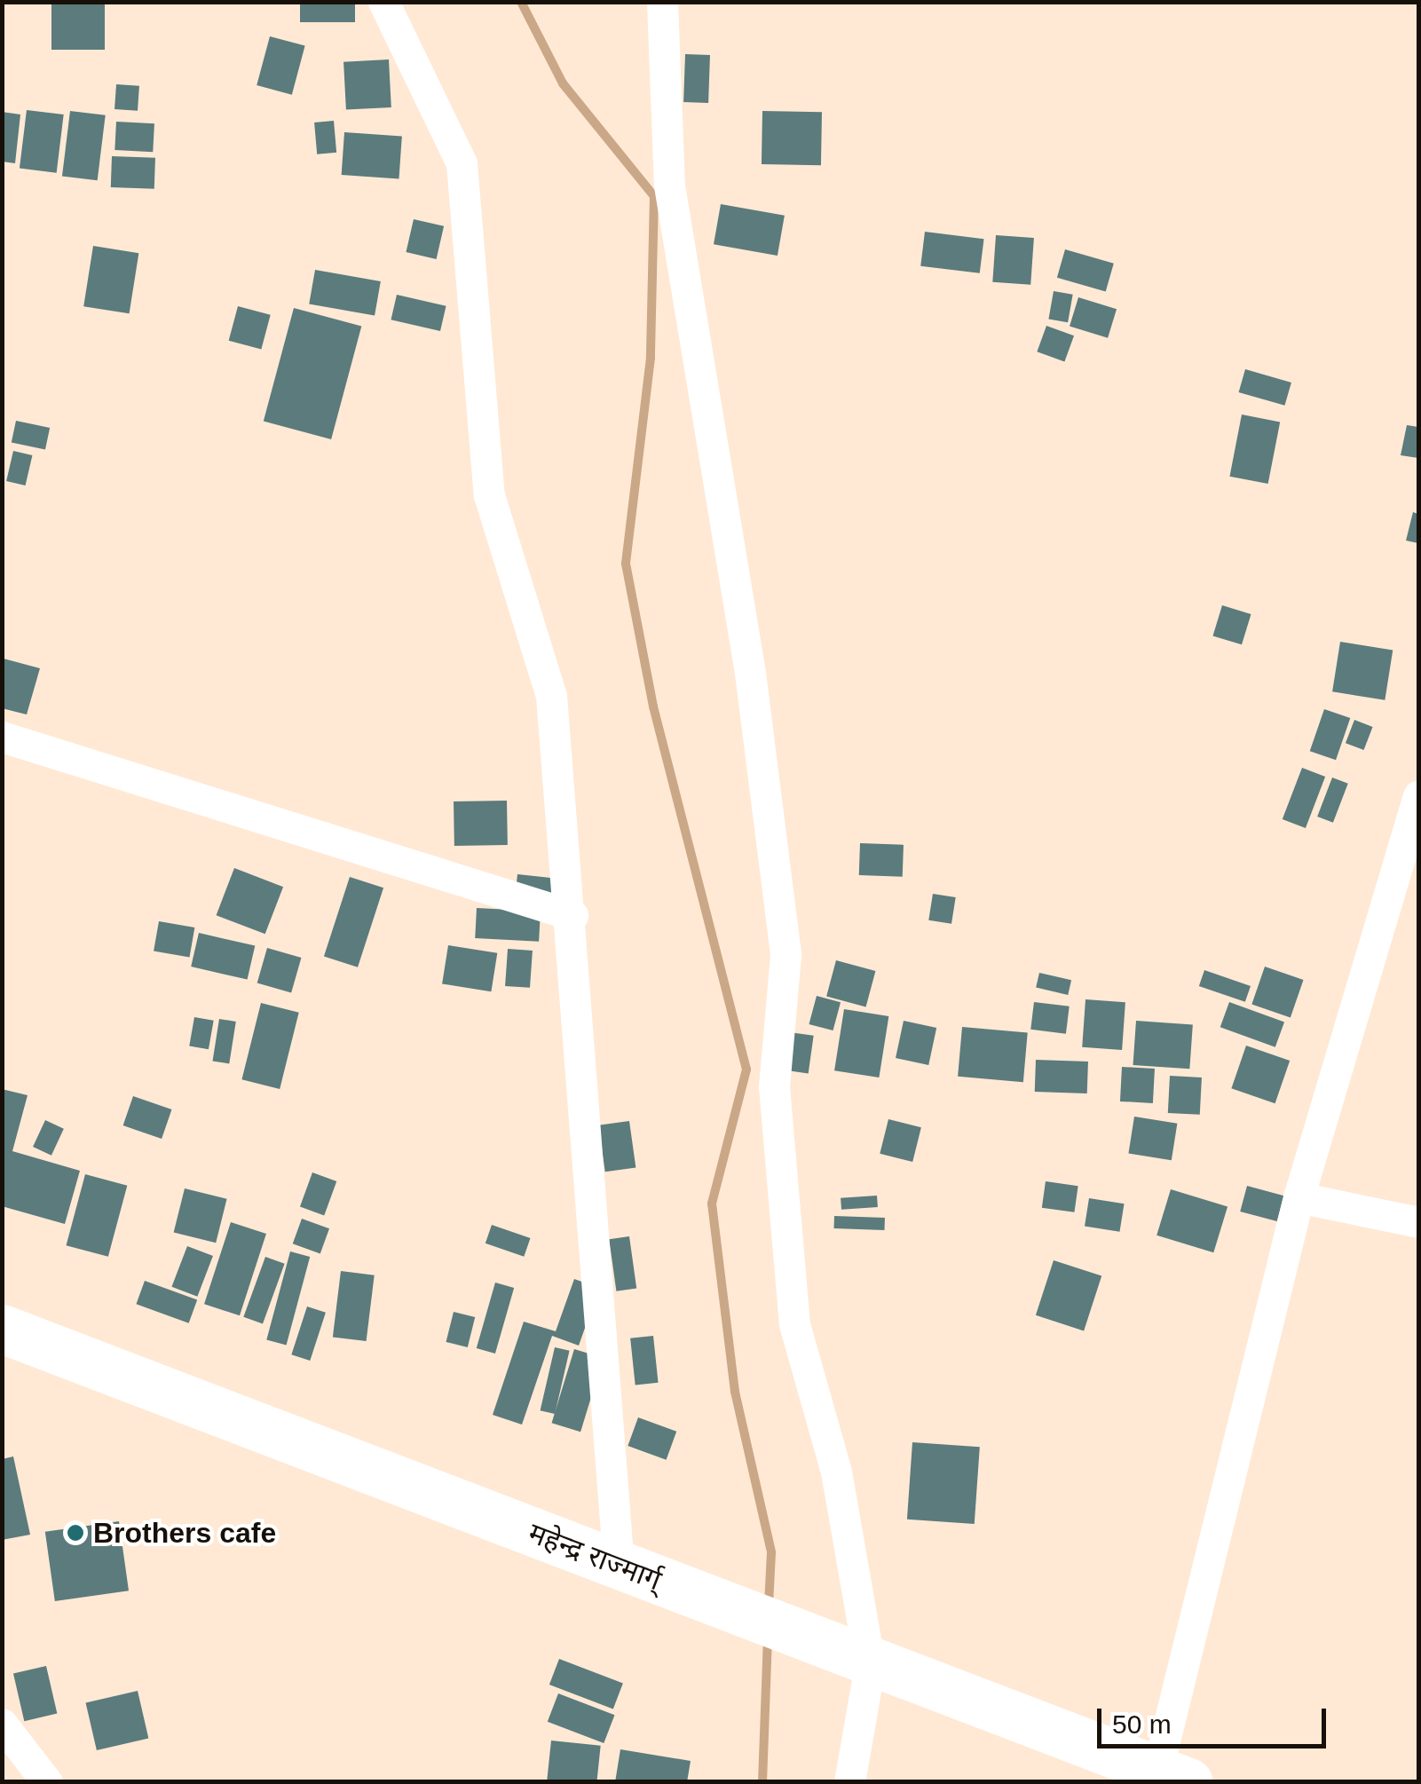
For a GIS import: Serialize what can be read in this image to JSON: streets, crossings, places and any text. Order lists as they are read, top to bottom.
{
  "streets": {
    "highway": ["महेन्द्र राज्मार्ग्"]
  },
  "places": ["Brothers cafe"],
  "scale_bar": "50 m"
}
